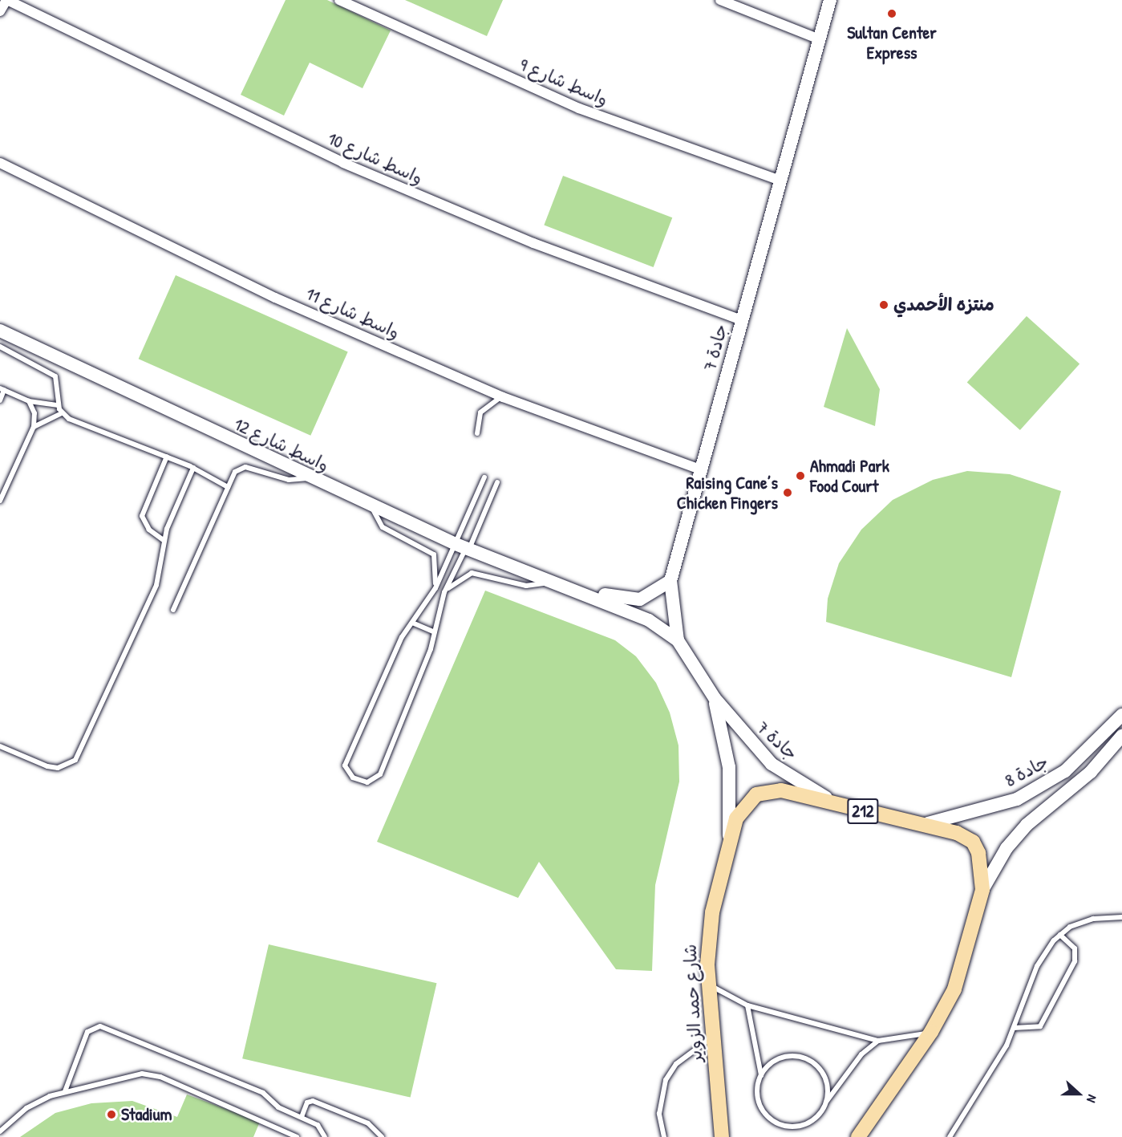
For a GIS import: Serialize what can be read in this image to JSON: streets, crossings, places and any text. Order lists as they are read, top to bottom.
{
  "streets": {
    "main road": [
      "جادة 7",
      "واسط شارع 12",
      "جادة 8",
      "212",
      "شارع حمد الزوير"
    ],
    "street": ["واسط شارع 9", "واسط شارع 10", "واسط شارع 11"]
  },
  "crossings": [
    ["واسط شارع 9", "جادة 7"],
    ["واسط شارع 10", "جادة 7"],
    ["واسط شارع 11", "جادة 7"],
    ["جادة 7", "واسط شارع 12"],
    ["جادة 7", "212"],
    ["جادة 7", "شارع حمد الزوير"],
    ["جادة 8", "212"],
    ["212", "شارع حمد الزوير"]
  ],
  "places": [
    "Sultan Center Express",
    "منتزه الأحمدي",
    "Ahmadi Park Food Court",
    "Raising Cane’s Chicken Fingers",
    "Stadium"
  ],
  "north": "right"
}
